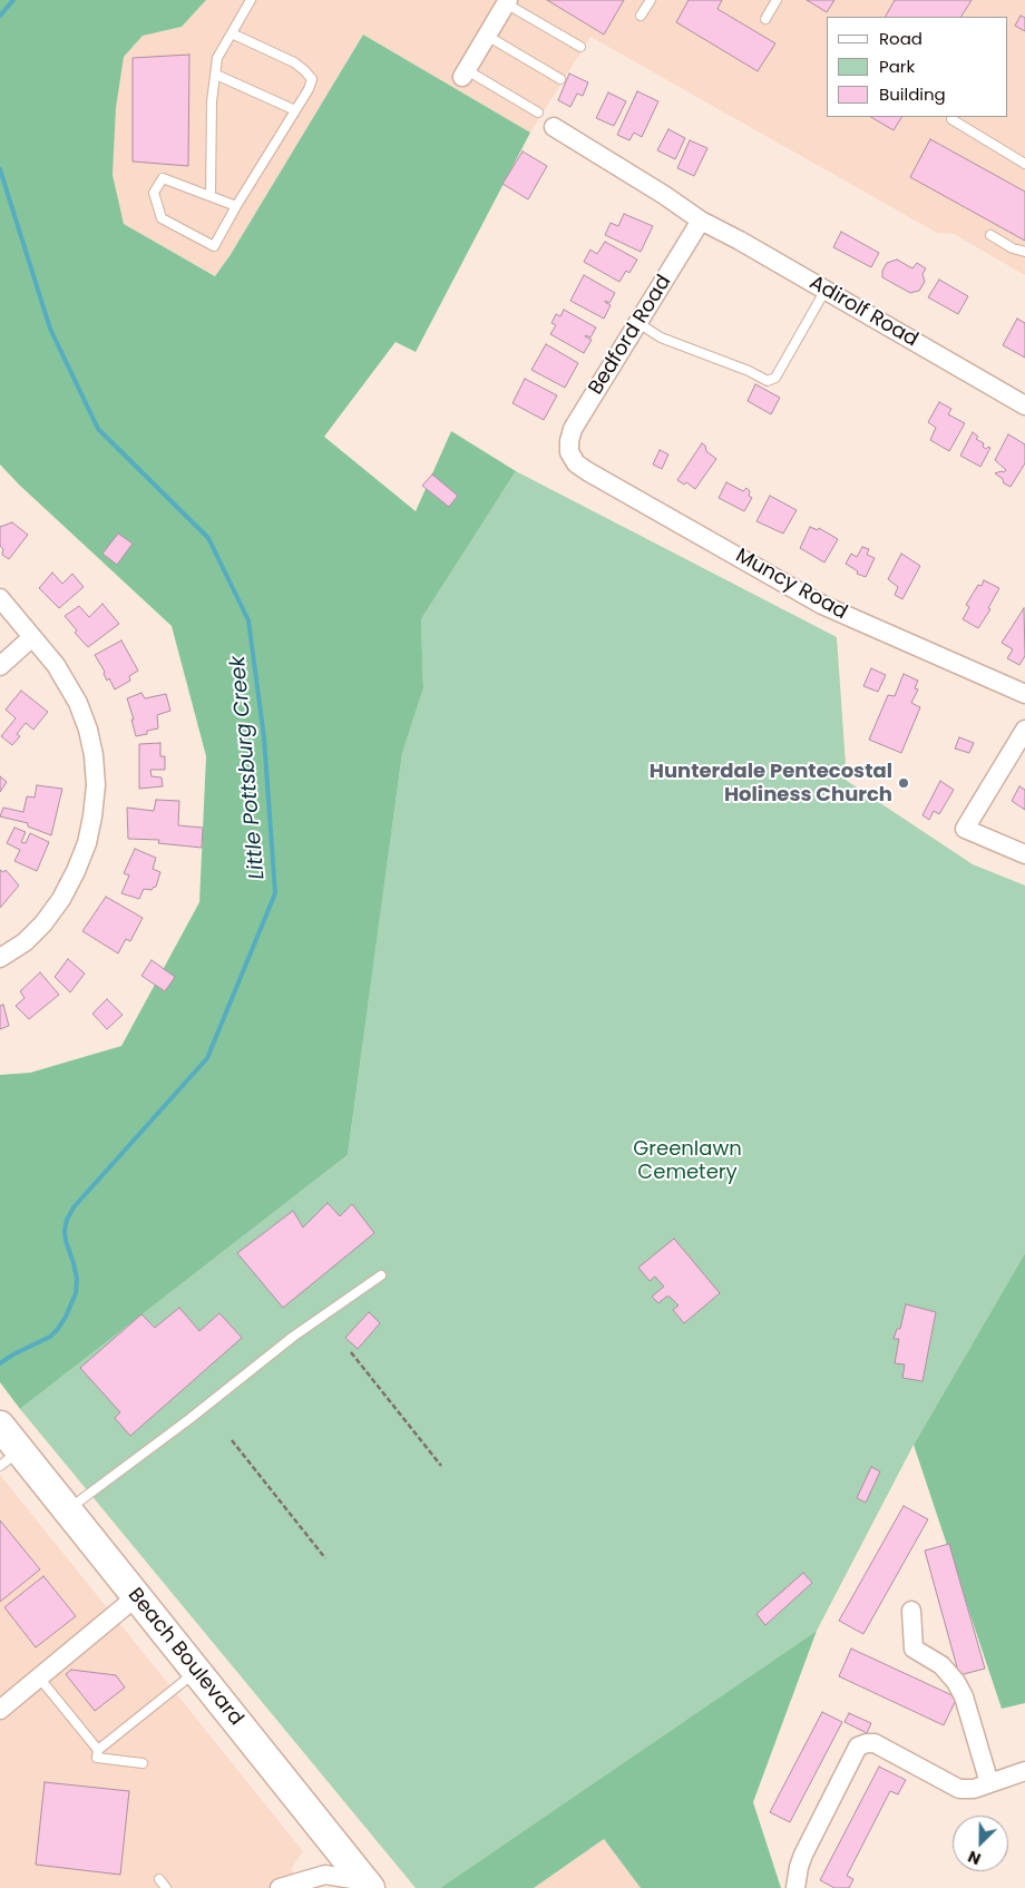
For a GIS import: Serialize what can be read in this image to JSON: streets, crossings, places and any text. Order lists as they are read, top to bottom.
{
  "streets": {
    "highway": ["Beach Boulevard"],
    "street": ["Adirolf Road", "Bedford Road", "Muncy Road"]
  },
  "crossings": [
    ["Adirolf Road", "Bedford Road"],
    ["Bedford Road", "Muncy Road"]
  ],
  "water": ["Little Pottsburg Creek"],
  "parks": ["Greenlawn Cemetery"],
  "places": ["Hunterdale Pentecostal Holiness Church"],
  "legend": ["Road", "Park", "Building"],
  "north": "bottom left"
}
